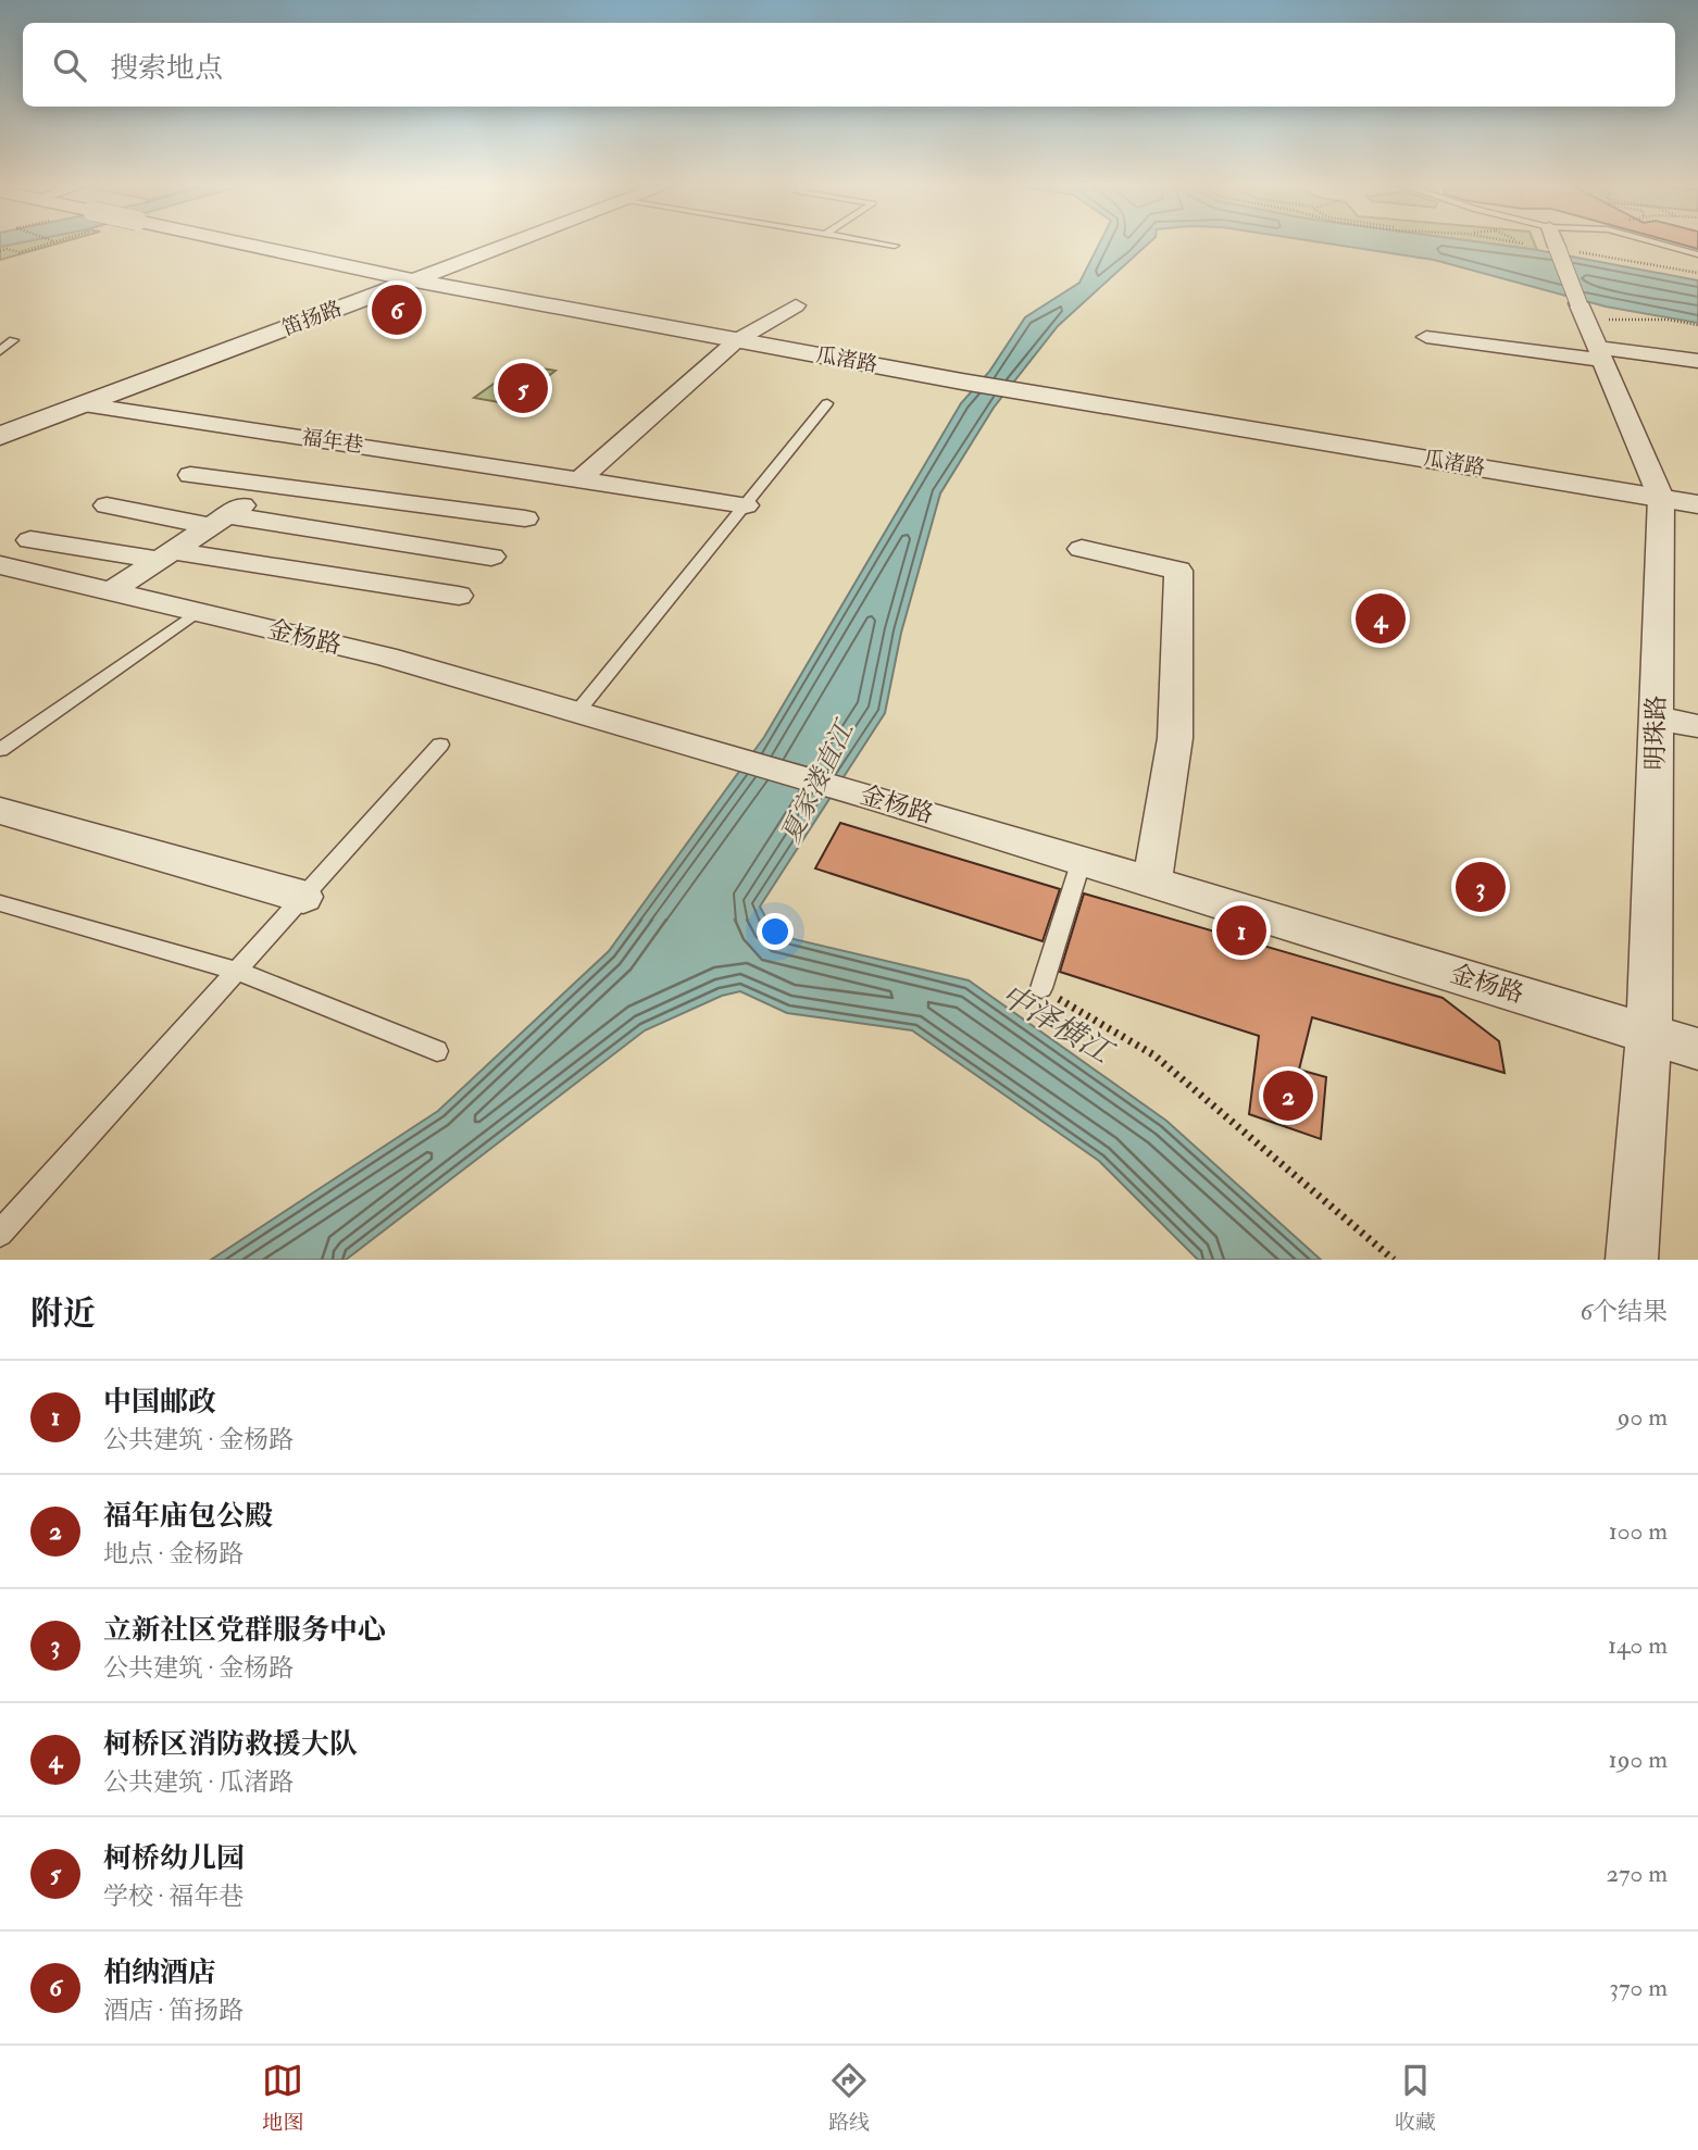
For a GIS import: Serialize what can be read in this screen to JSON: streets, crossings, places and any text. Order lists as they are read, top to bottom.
{
  "streets": {
    "street": [
      "笛扬路",
      "瓜渚路",
      "福年巷",
      "金杨路",
      "明珠路"
    ]
  },
  "crossings": [
    ["笛扬路", "瓜渚路"],
    ["笛扬路", "福年巷"],
    ["瓜渚路", "明珠路"],
    ["金杨路", "明珠路"]
  ],
  "water": ["夏家溇直江", "中泽横江"],
  "page": {
    "search": "搜索地点",
    "pins": [
      "6",
      "5",
      "4",
      "3",
      "1",
      "2"
    ],
    "heading": ["附近", "6个结果"],
    "list": [
      {
        "mark": "1",
        "name": "中国邮政",
        "note": "公共建筑 · 金杨路",
        "value": "90 m"
      },
      {
        "mark": "2",
        "name": "福年庙包公殿",
        "note": "地点 · 金杨路",
        "value": "100 m"
      },
      {
        "mark": "3",
        "name": "立新社区党群服务中心",
        "note": "公共建筑 · 金杨路",
        "value": "140 m"
      },
      {
        "mark": "4",
        "name": "柯桥区消防救援大队",
        "note": "公共建筑 · 瓜渚路",
        "value": "190 m"
      },
      {
        "mark": "5",
        "name": "柯桥幼儿园",
        "note": "学校 · 福年巷",
        "value": "270 m"
      },
      {
        "mark": "6",
        "name": "柏纳酒店",
        "note": "酒店 · 笛扬路",
        "value": "370 m"
      }
    ],
    "nav": ["地图", "路线", "收藏"]
  }
}
